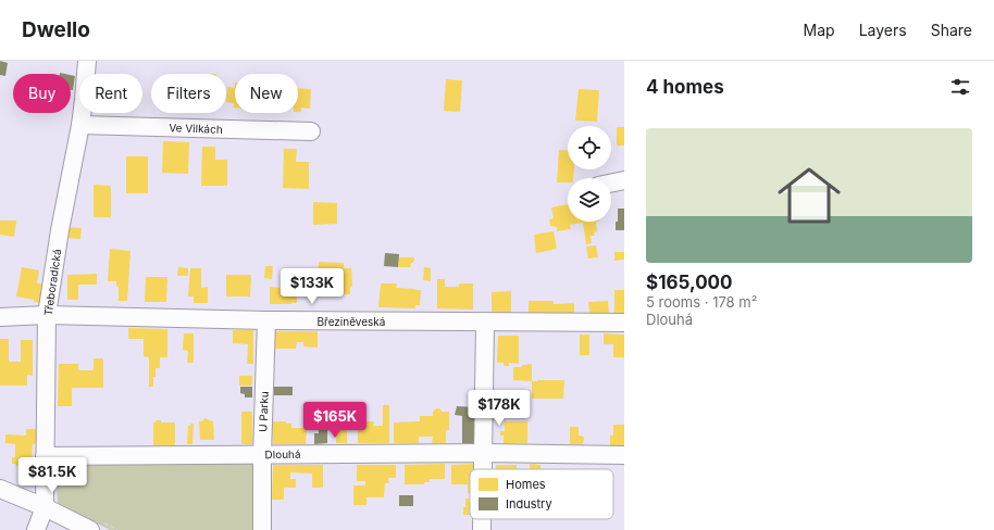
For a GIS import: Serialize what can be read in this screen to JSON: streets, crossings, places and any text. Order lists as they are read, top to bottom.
{
  "streets": {
    "street": [
      "Ve Vilkách",
      "Třeboradická",
      "Březiněveská",
      "U Parku",
      "Dlouhá"
    ]
  },
  "crossings": [
    ["Ve Vilkách", "Třeboradická"],
    ["Třeboradická", "Březiněveská"],
    ["Třeboradická", "Dlouhá"],
    ["Březiněveská", "U Parku"],
    ["U Parku", "Dlouhá"]
  ],
  "legend": ["Homes", "Industry"],
  "page": {
    "header": "Dwello",
    "nav": ["Map", "Layers", "Share"],
    "heading": "4 homes",
    "chip": [
      "Buy",
      "Rent",
      "Filters",
      "New"
    ],
    "list": [
      {
        "name": "$165,000",
        "note": "5 rooms · 178 m² · Dlouhá"
      }
    ],
    "price": [
      "$133K",
      "$178K",
      "$165K",
      "$81.5K"
    ]
  }
}
